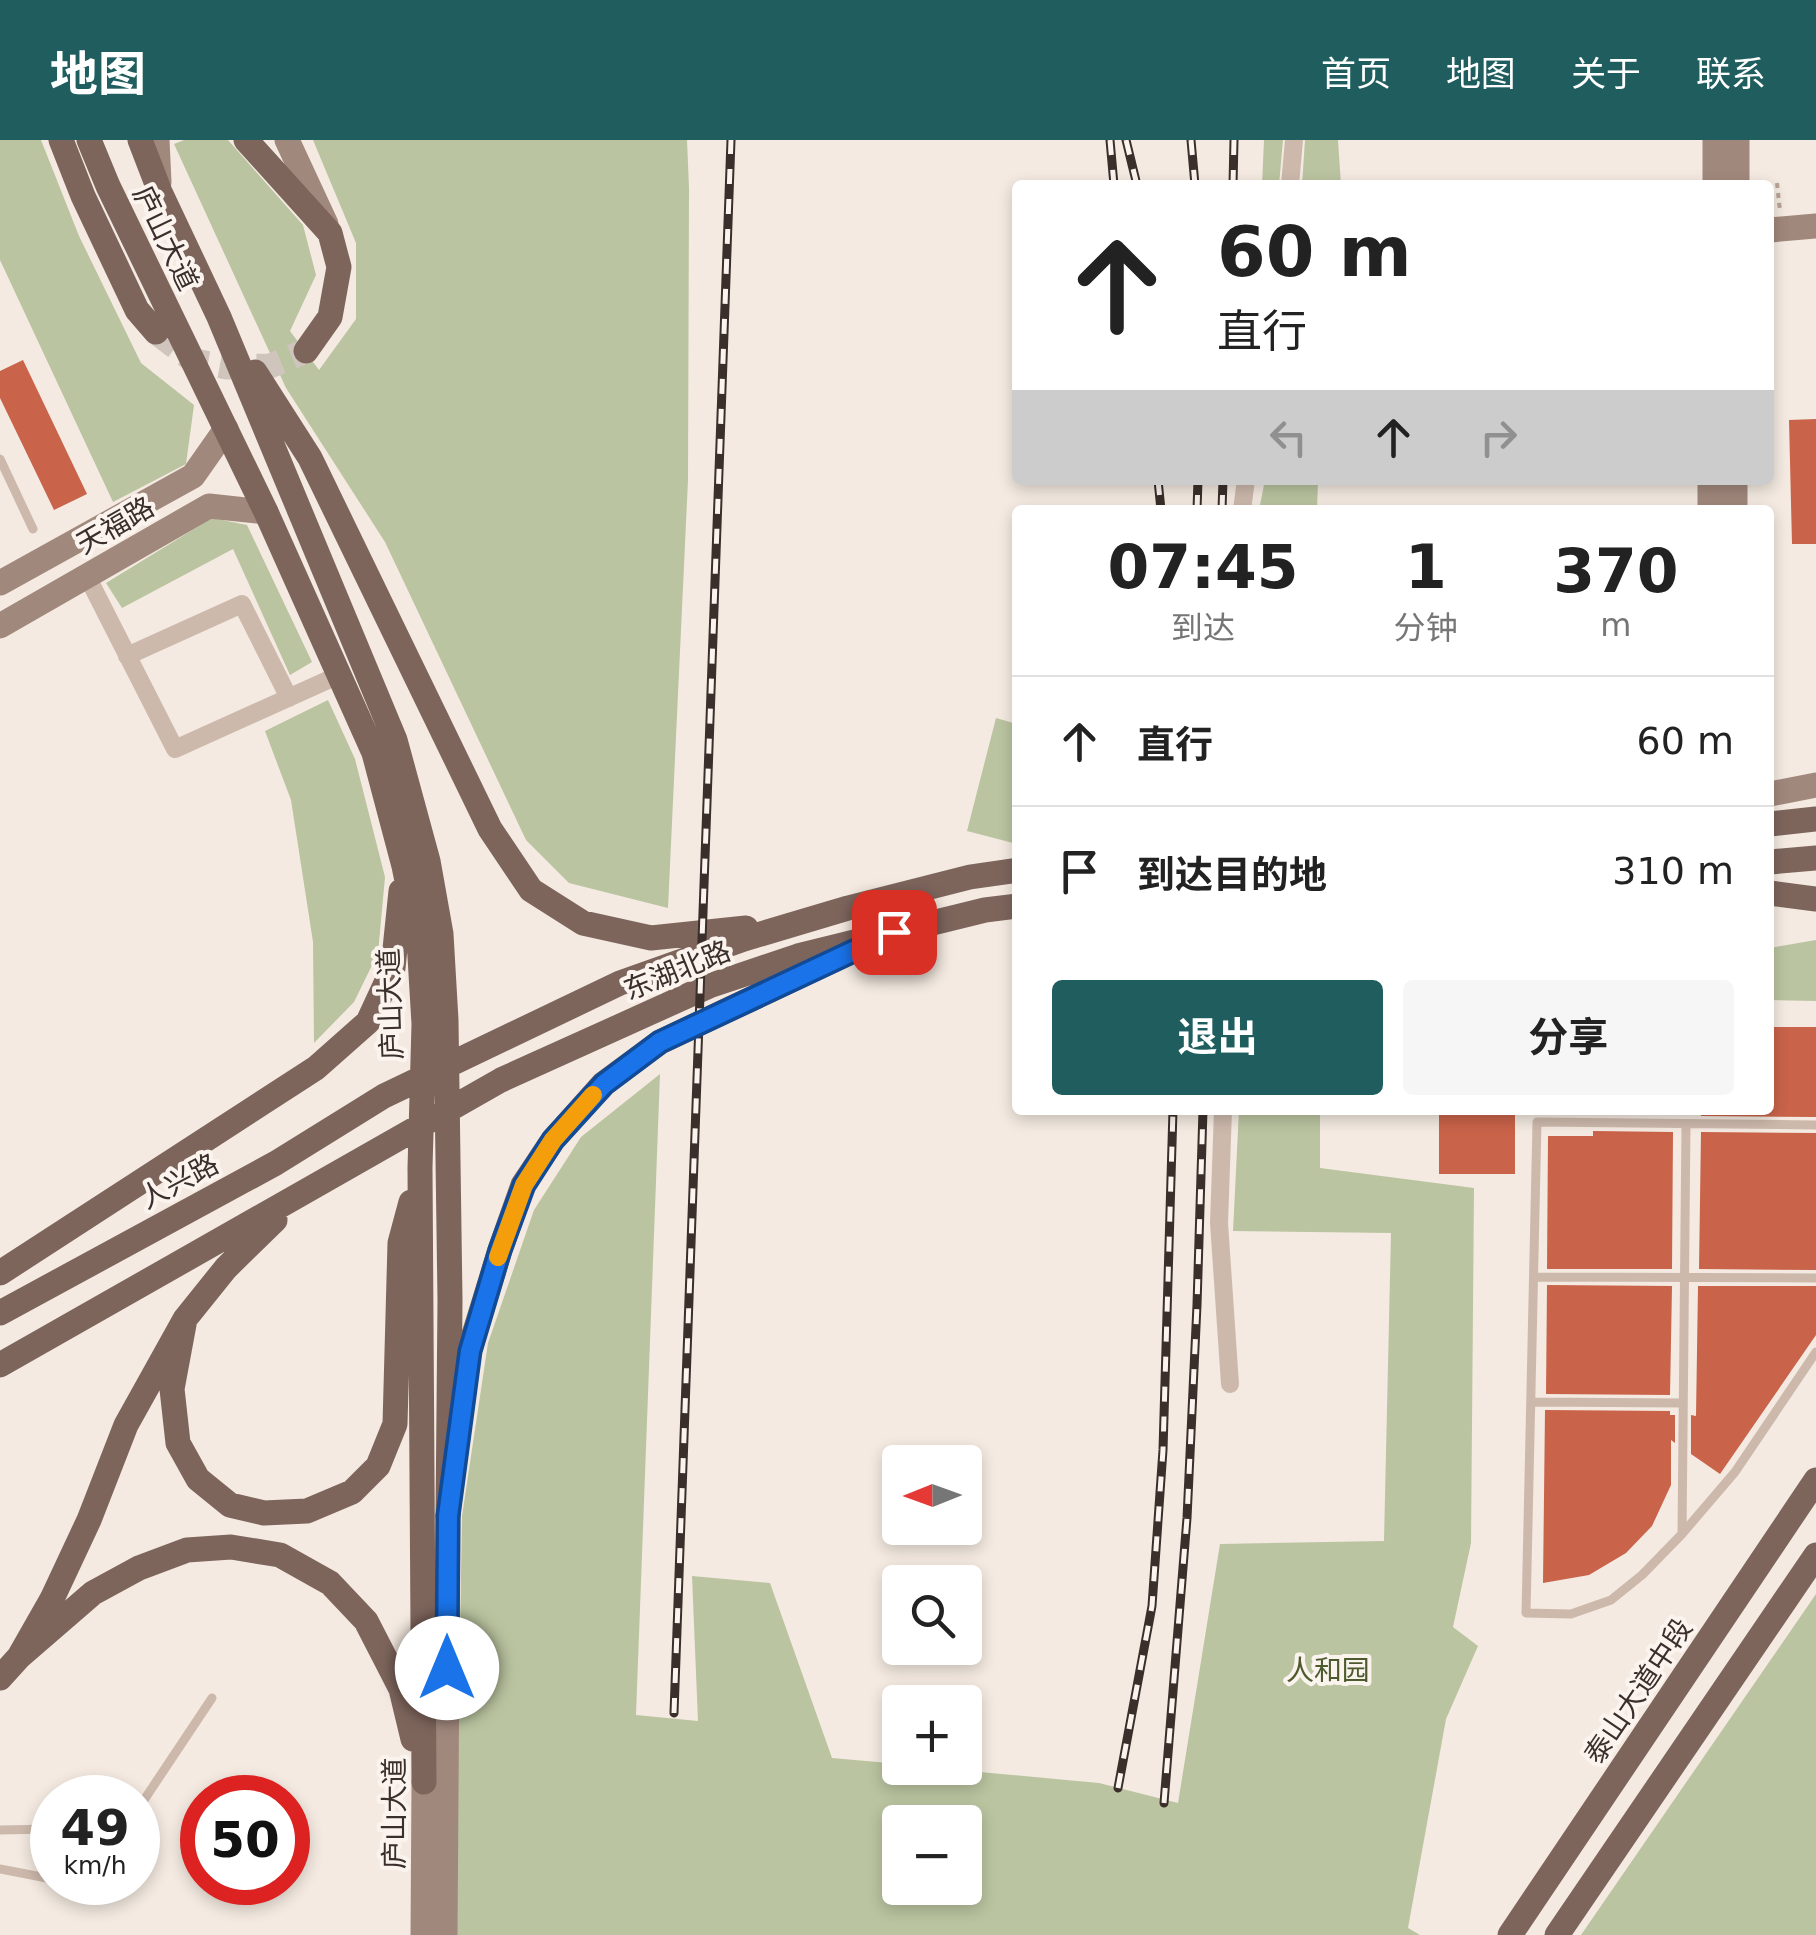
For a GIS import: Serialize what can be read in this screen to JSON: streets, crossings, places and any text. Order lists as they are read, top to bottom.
{
  "streets": {
    "main road": [
      "庐山大道",
      "东湖北路",
      "人兴路",
      "泰山大道中段"
    ],
    "street": ["天福路"]
  },
  "crossings": [
    ["庐山大道", "天福路"],
    ["东湖北路", "人兴路"]
  ],
  "parks": ["人和园"],
  "north": "left",
  "page": {
    "header": "地图",
    "nav": [
      "首页",
      "地图",
      "关于",
      "联系"
    ],
    "turn": ["60 m", "直行"],
    "eta": [
      "07:45",
      "到达",
      "1",
      "分钟",
      "370",
      "m"
    ],
    "list": [
      {
        "name": "直行",
        "value": "60 m"
      },
      {
        "name": "到达目的地",
        "value": "310 m"
      }
    ],
    "buttons": ["退出", "分享"],
    "map_buttons": ["+", "−"],
    "speed": "49 km/h",
    "limit": "50"
  }
}
